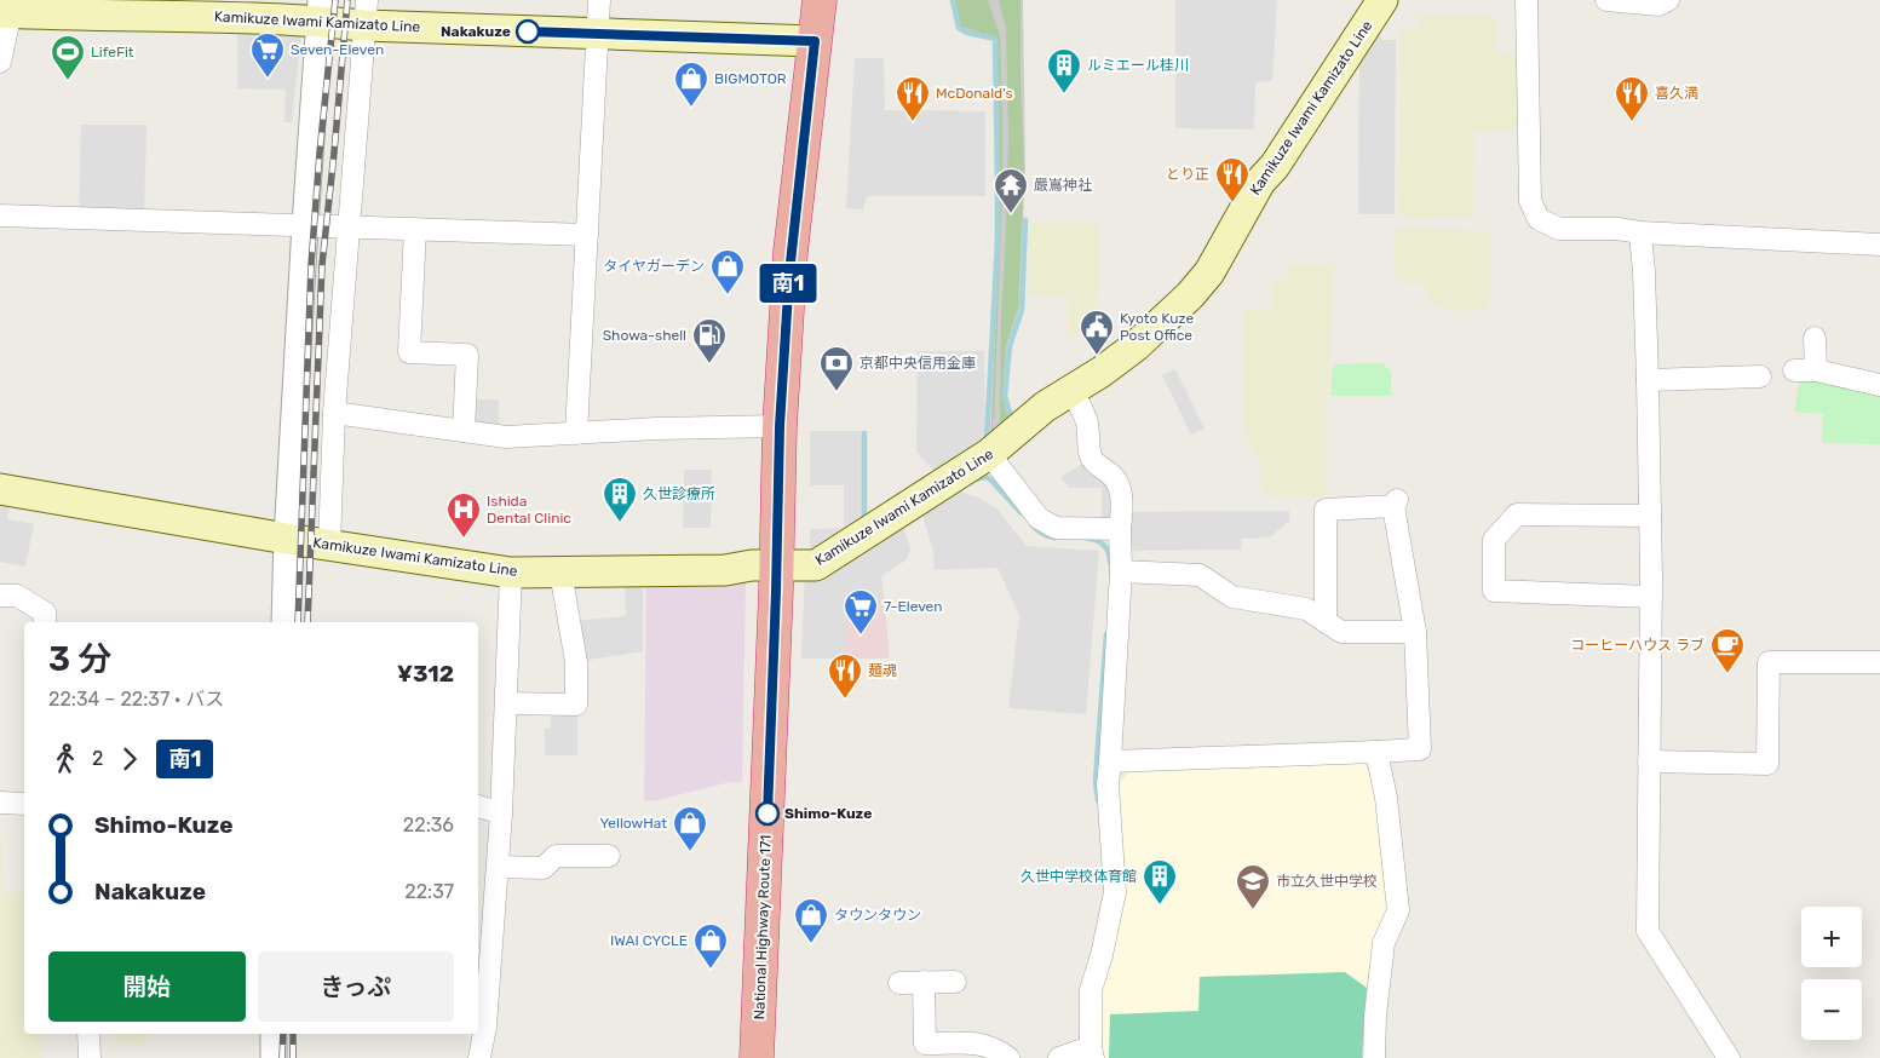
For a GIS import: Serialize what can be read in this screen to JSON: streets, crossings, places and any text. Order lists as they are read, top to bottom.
{
  "streets": {
    "highway": ["National Highway Route 171"],
    "main road": ["Kamikuze Iwami Kamizato Line"]
  },
  "crossings": [
    ["Kamikuze Iwami Kamizato Line", "National Highway Route 171"]
  ],
  "places": {
    "other": ["Nakakuze", "Shimo-Kuze"],
    "supermarket": ["Seven-Eleven", "7-Eleven"],
    "sports": ["LifeFit"],
    "building": ["ルミエール桂川", "久世診療所", "久世中学校体育館"],
    "shop": [
      "BIGMOTOR",
      "タイヤガーデン",
      "YellowHat",
      "タウンタウン",
      "IWAI CYCLE"
    ],
    "restaurant": [
      "McDonald's",
      "喜久満",
      "とり正",
      "麺魂"
    ],
    "temple": ["嚴嶌神社"],
    "public building": ["Kyoto Kuze Post Office"],
    "fuel station": ["Showa-shell"],
    "bank": ["京都中央信用金庫"],
    "hospital": ["Ishida Dental Clinic"],
    "cafe": ["コーヒーハウス ラブ"],
    "school or university": ["市立久世中学校"]
  },
  "lines": ["bus line 南1"],
  "page": {
    "on_map": "南1",
    "heading": ["3 分", "22:34 – 22:37 · バス", "¥312"],
    "legs": ["2", "南1"],
    "list": [
      {
        "name": "Shimo-Kuze",
        "value": "22:36"
      },
      {
        "name": "Nakakuze",
        "value": "22:37"
      }
    ],
    "map_buttons": ["+", "−"],
    "buttons": ["開始", "きっぷ"]
  }
}
